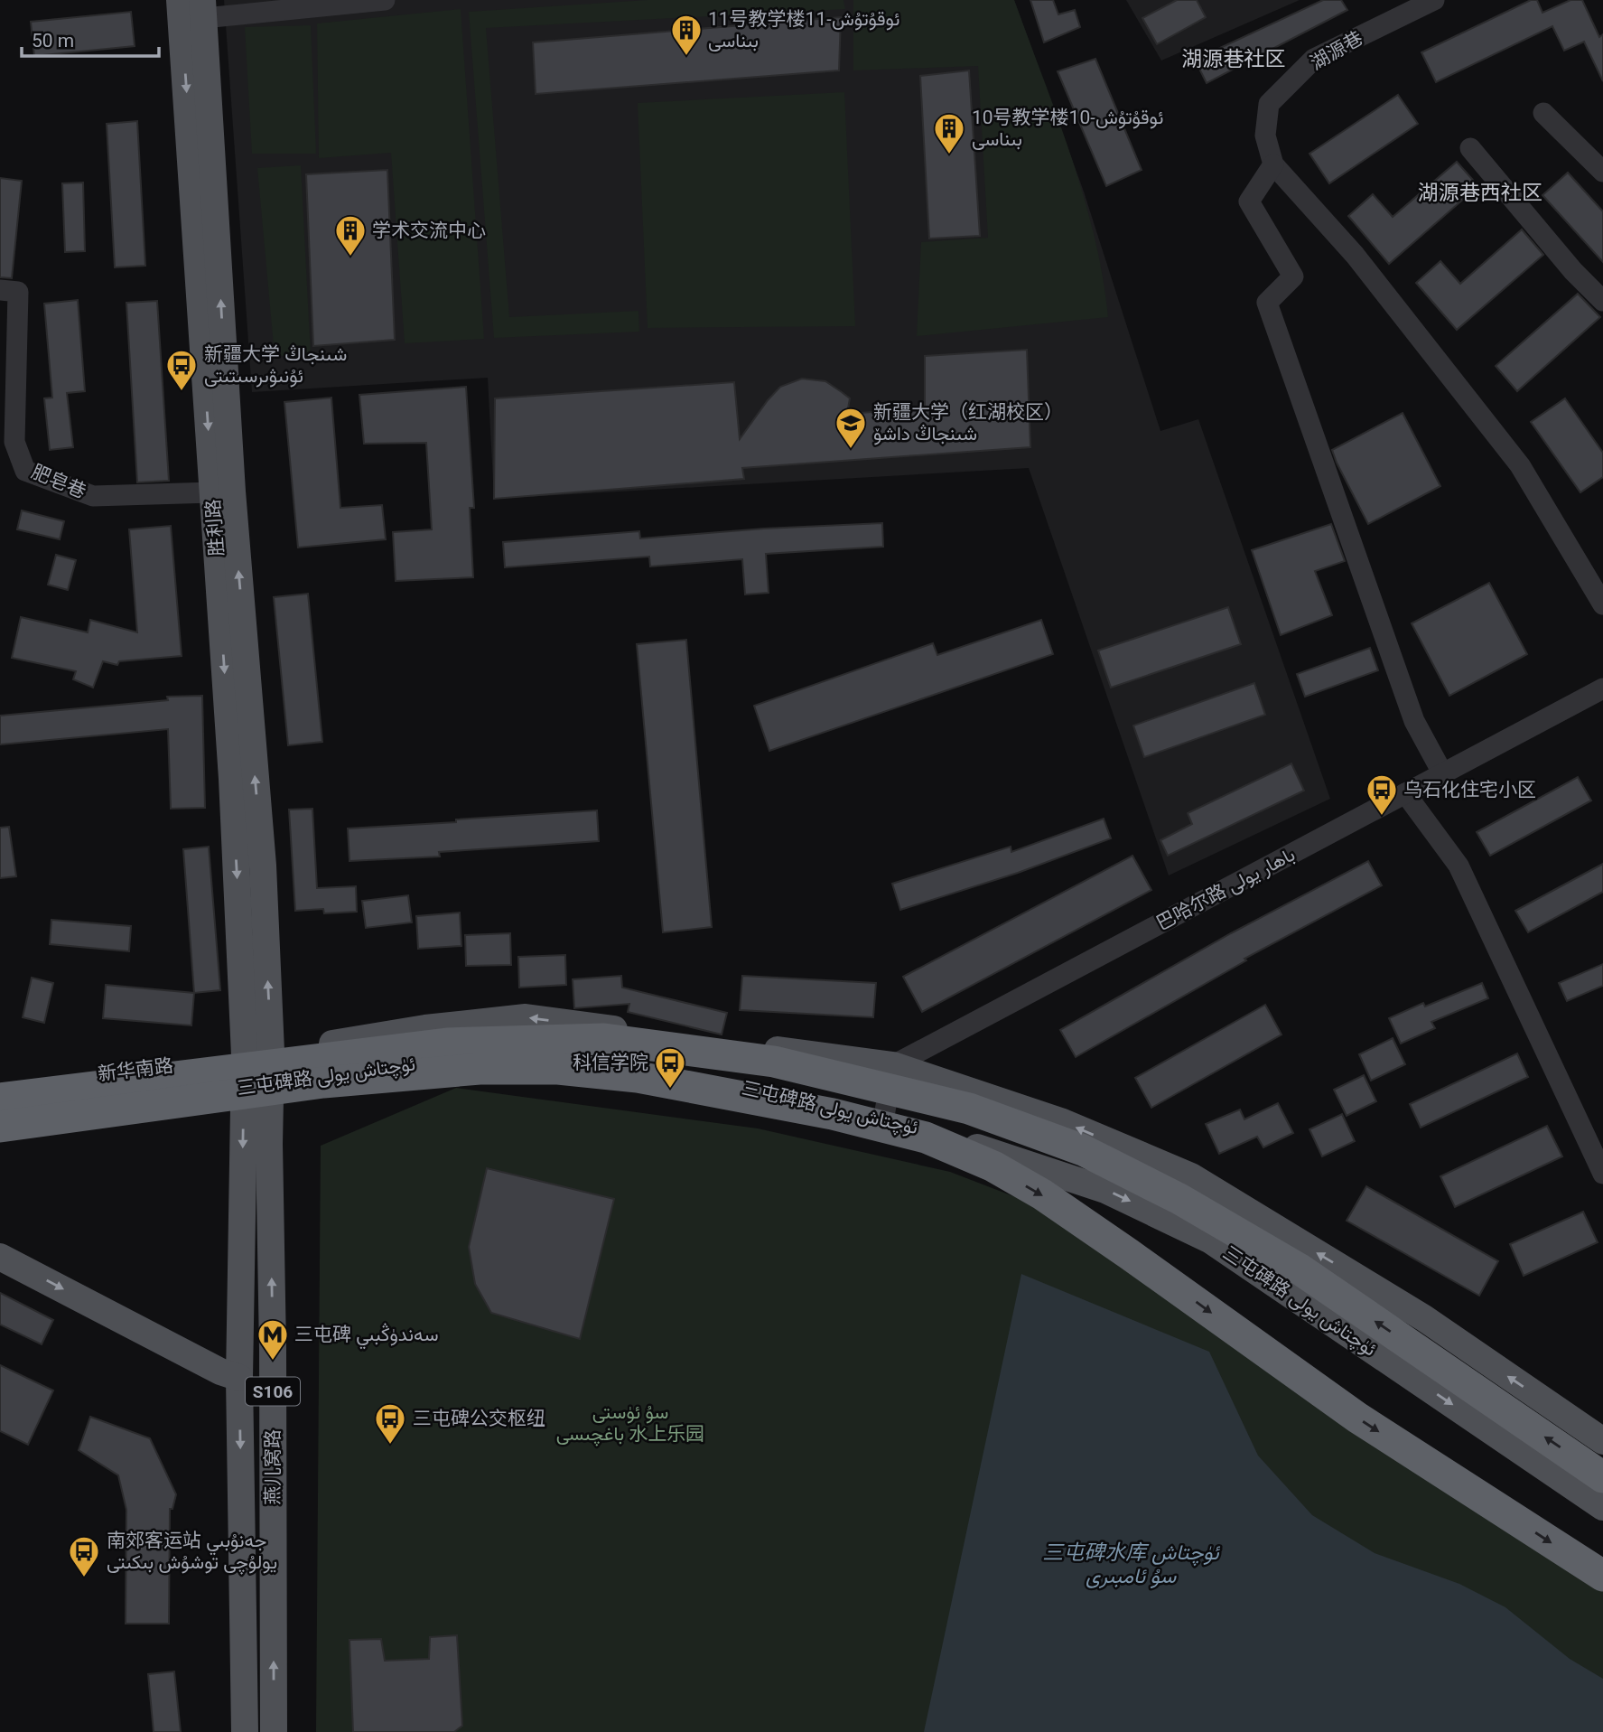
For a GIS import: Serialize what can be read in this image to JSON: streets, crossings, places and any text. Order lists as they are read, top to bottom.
{
  "streets": {
    "main road": [
      "胜利路",
      "新华南路",
      "三屯碑路 ئۈچتاش يولى",
      "S106",
      "燕儿窝路"
    ],
    "street": ["湖源巷", "肥皂巷", "巴哈尔路 باھار يولى"]
  },
  "crossings": [
    ["肥皂巷", "胜利路"],
    ["胜利路", "新华南路"],
    ["胜利路", "三屯碑路 ئۈچتاش يولى"],
    ["胜利路", "燕儿窝路"],
    ["巴哈尔路 باھار يولى", "三屯碑路 ئۈچتاش يولى"],
    ["新华南路", "三屯碑路 ئۈچتاش يولى"],
    ["新华南路", "燕儿窝路"],
    ["三屯碑路 ئۈچتاش يولى", "燕儿窝路"]
  ],
  "districts": ["湖源巷社区", "湖源巷西社区"],
  "water": ["三屯碑水库 ئۈچتاش سۇ ئامبىرى"],
  "parks": ["سۇ ئۈستى باغچىسى 水上乐园"],
  "places": {
    "building": ["11号教学楼11-ئوقۇتۇش بىناسى", "10号教学楼10-ئوقۇتۇش بىناسى", "学术交流中心"],
    "bus stop": [
      "新疆大学 شىنجاڭ ئۇنىۋىرسىتىتى",
      "乌石化住宅小区",
      "科信学院",
      "三屯碑公交枢纽",
      "南郊客运站 جەنۇبىي يولۇچى توشۇش بىكىتى"
    ],
    "school or university": ["新疆大学（红湖校区） شىنجاڭ داشۆ"],
    "metro station": ["三屯碑 سەندۈڭبىي"]
  },
  "scale_bar": "50 m"
}
